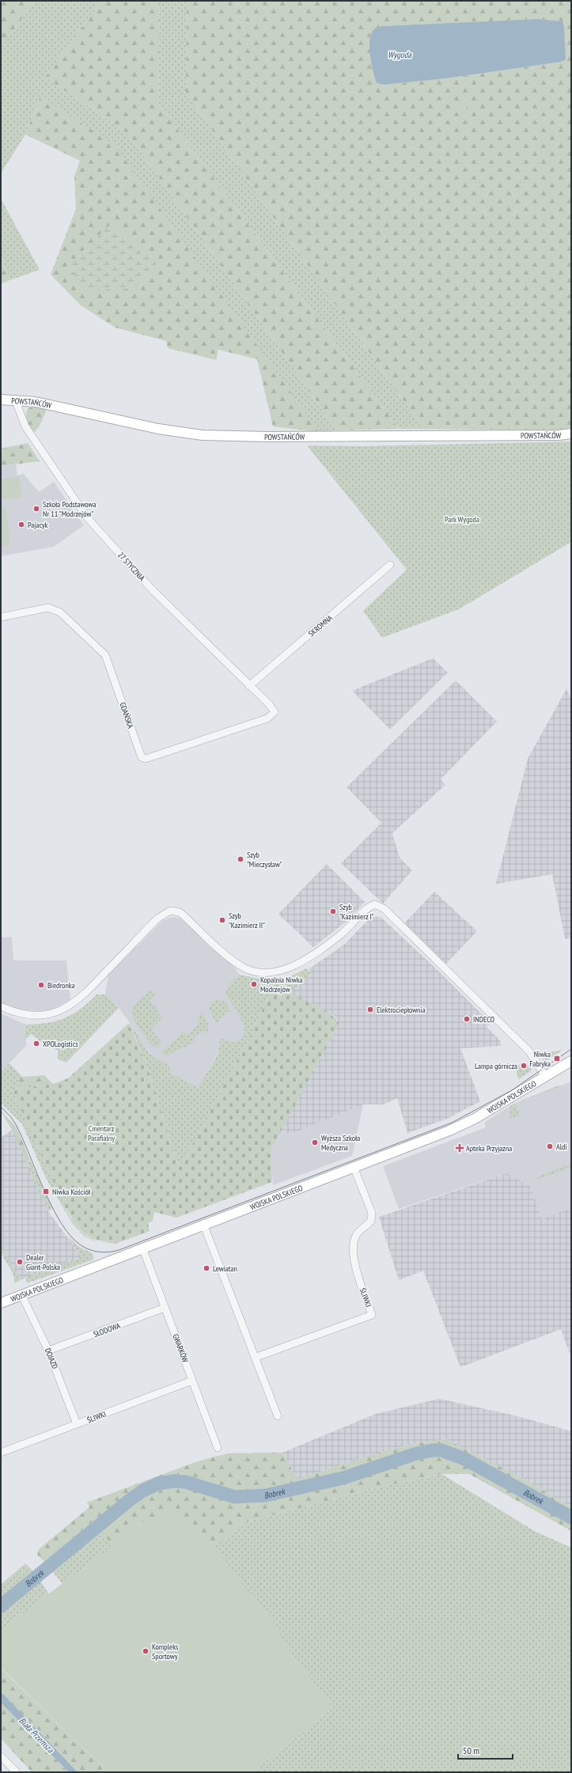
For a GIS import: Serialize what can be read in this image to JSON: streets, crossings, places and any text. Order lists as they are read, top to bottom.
{
  "streets": {
    "main road": ["POWSTAŃCÓW", "WOJSKA POLSKIEGO"],
    "street": [
      "27 STYCZNIA",
      "SKROMNA",
      "GDAŃSKA",
      "ŚLIWKI",
      "SŁODOWA",
      "GWARKÓW",
      "DOJAZD"
    ]
  },
  "crossings": [
    ["POWSTAŃCÓW", "27 STYCZNIA"],
    ["27 STYCZNIA", "SKROMNA"],
    ["27 STYCZNIA", "GDAŃSKA"],
    ["WOJSKA POLSKIEGO", "ŚLIWKI"],
    ["WOJSKA POLSKIEGO", "GWARKÓW"],
    ["WOJSKA POLSKIEGO", "DOJAZD"],
    ["ŚLIWKI", "GWARKÓW"],
    ["ŚLIWKI", "DOJAZD"],
    ["SŁODOWA", "GWARKÓW"],
    ["SŁODOWA", "DOJAZD"]
  ],
  "water": ["Wygoda", "Bobrek", "Biała Przemsza"],
  "parks": ["Park Wygoda", "Cmentarz Parafialny"],
  "places": {
    "other": [
      "Szkoła Podstawowa Nr 11 \"Modrzejów\"",
      "Pajacyk",
      "Szyb \"Mieczysław\"",
      "Szyb \"Kazimierz I\"",
      "Szyb \"Kazimierz II\"",
      "Kopalnia Niwka Modrzejów",
      "Biedronka",
      "Elektrociepłownia",
      "INDECO",
      "XPOLogistics",
      "Lampa górnicza",
      "Wyższa Szkoła Medyczna",
      "Aldi",
      "Dealer Giant-Polska",
      "Lewiatan",
      "Kompleks Sportowy"
    ],
    "transit": ["Niwka Fabryka", "Niwka Kościół"],
    "health": ["Apteka Przyjazna"]
  },
  "scale_bar": "50 m"
}
